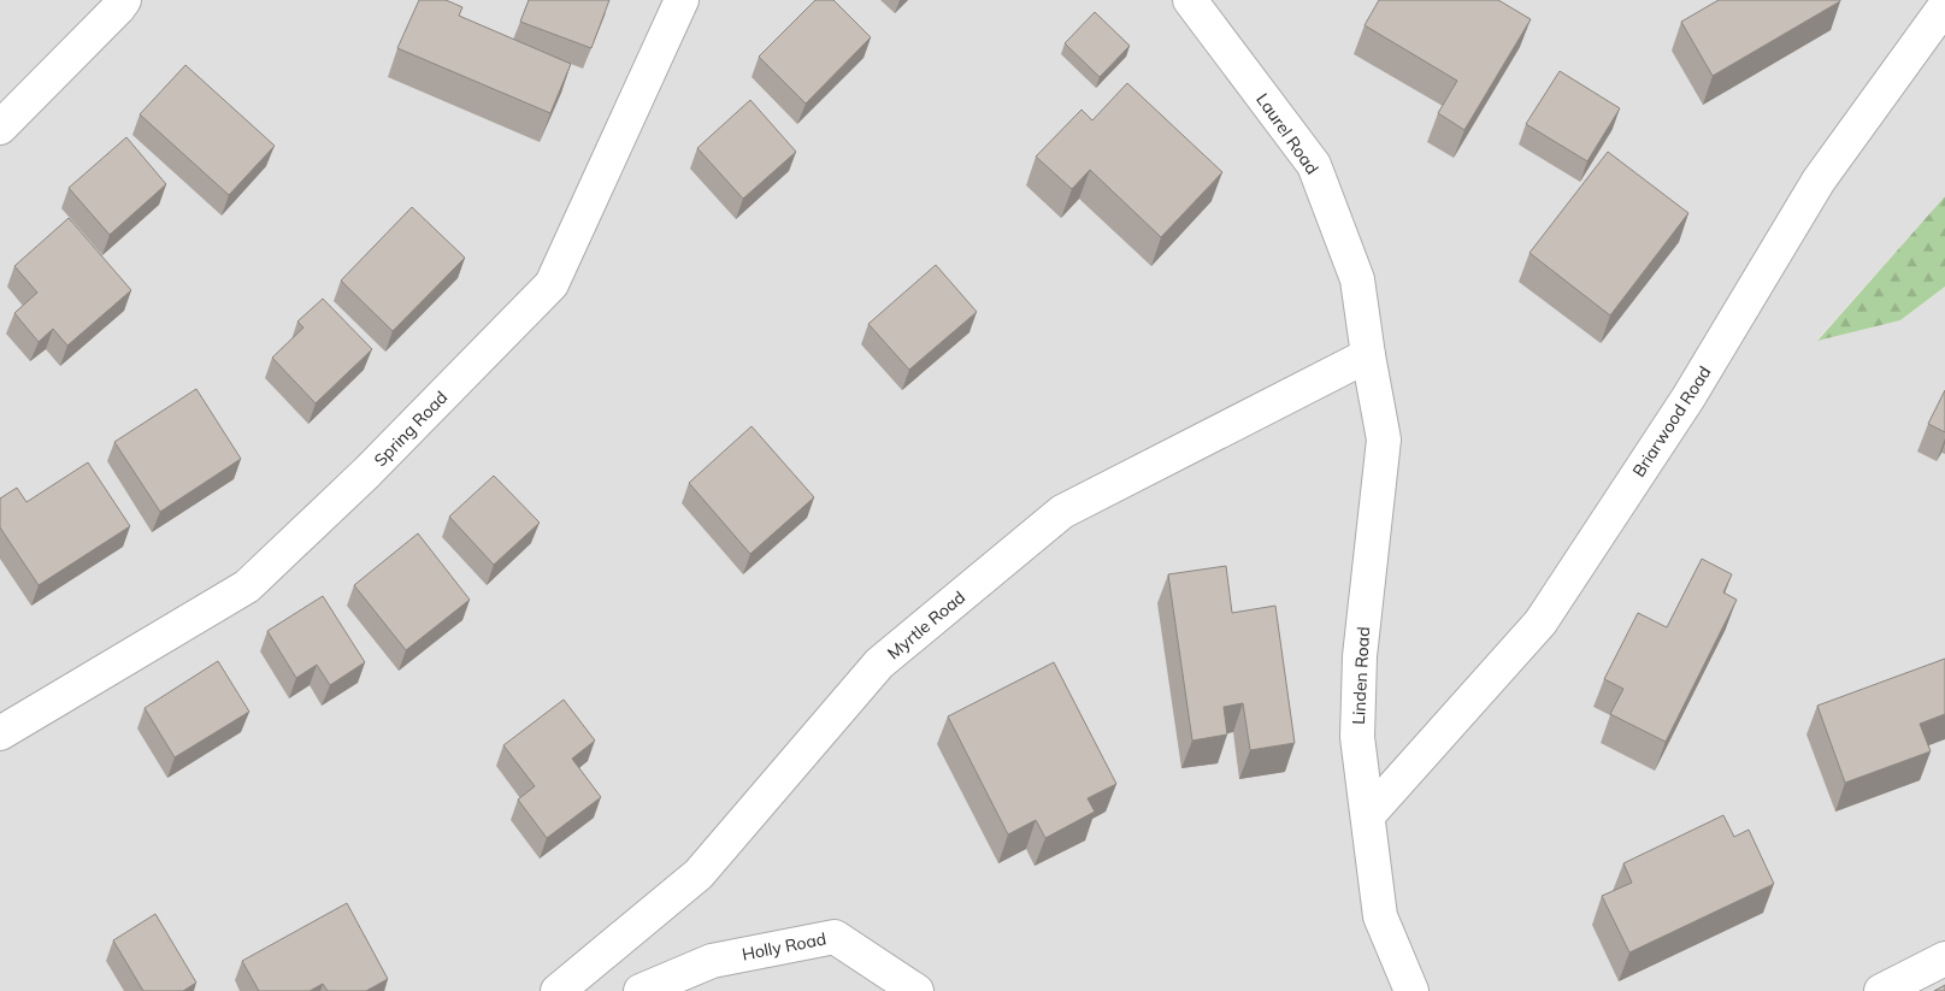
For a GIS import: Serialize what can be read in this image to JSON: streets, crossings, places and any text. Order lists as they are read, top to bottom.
{
  "streets": {
    "street": [
      "Laurel Road",
      "Briarwood Road",
      "Spring Road",
      "Myrtle Road",
      "Linden Road",
      "Holly Road"
    ]
  },
  "crossings": [
    ["Laurel Road", "Myrtle Road"],
    ["Laurel Road", "Linden Road"],
    ["Briarwood Road", "Linden Road"],
    ["Myrtle Road", "Linden Road"]
  ]
}
